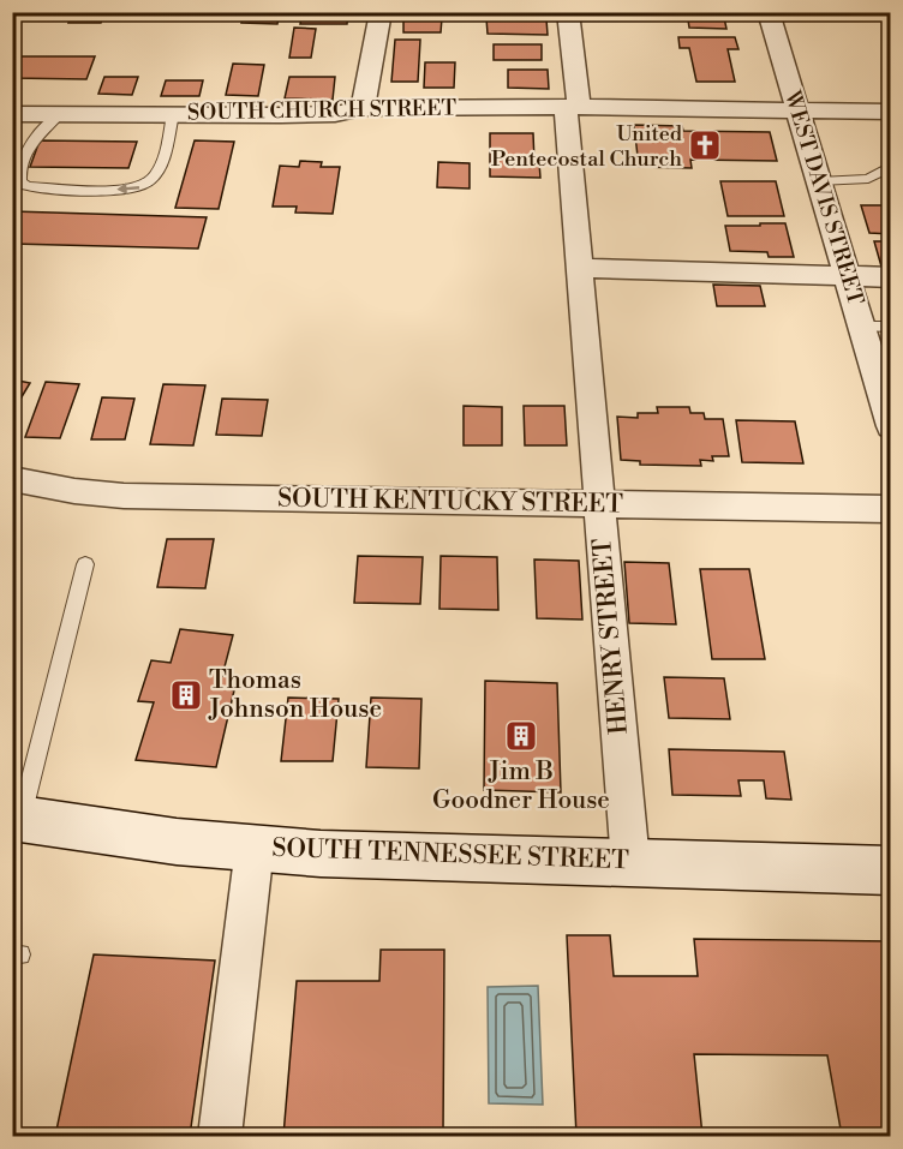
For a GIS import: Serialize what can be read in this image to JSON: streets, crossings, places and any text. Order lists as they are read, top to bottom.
{
  "streets": {
    "street": [
      "SOUTH CHURCH STREET",
      "WEST DAVIS STREET",
      "SOUTH KENTUCKY STREET",
      "HENRY STREET",
      "SOUTH TENNESSEE STREET"
    ]
  },
  "crossings": [
    ["SOUTH CHURCH STREET", "WEST DAVIS STREET"],
    ["SOUTH CHURCH STREET", "HENRY STREET"],
    ["SOUTH KENTUCKY STREET", "HENRY STREET"],
    ["HENRY STREET", "SOUTH TENNESSEE STREET"]
  ],
  "places": {
    "church": ["United Pentecostal Church"],
    "building": ["Thomas Johnson House", "Jim B Goodner House"]
  }
}
